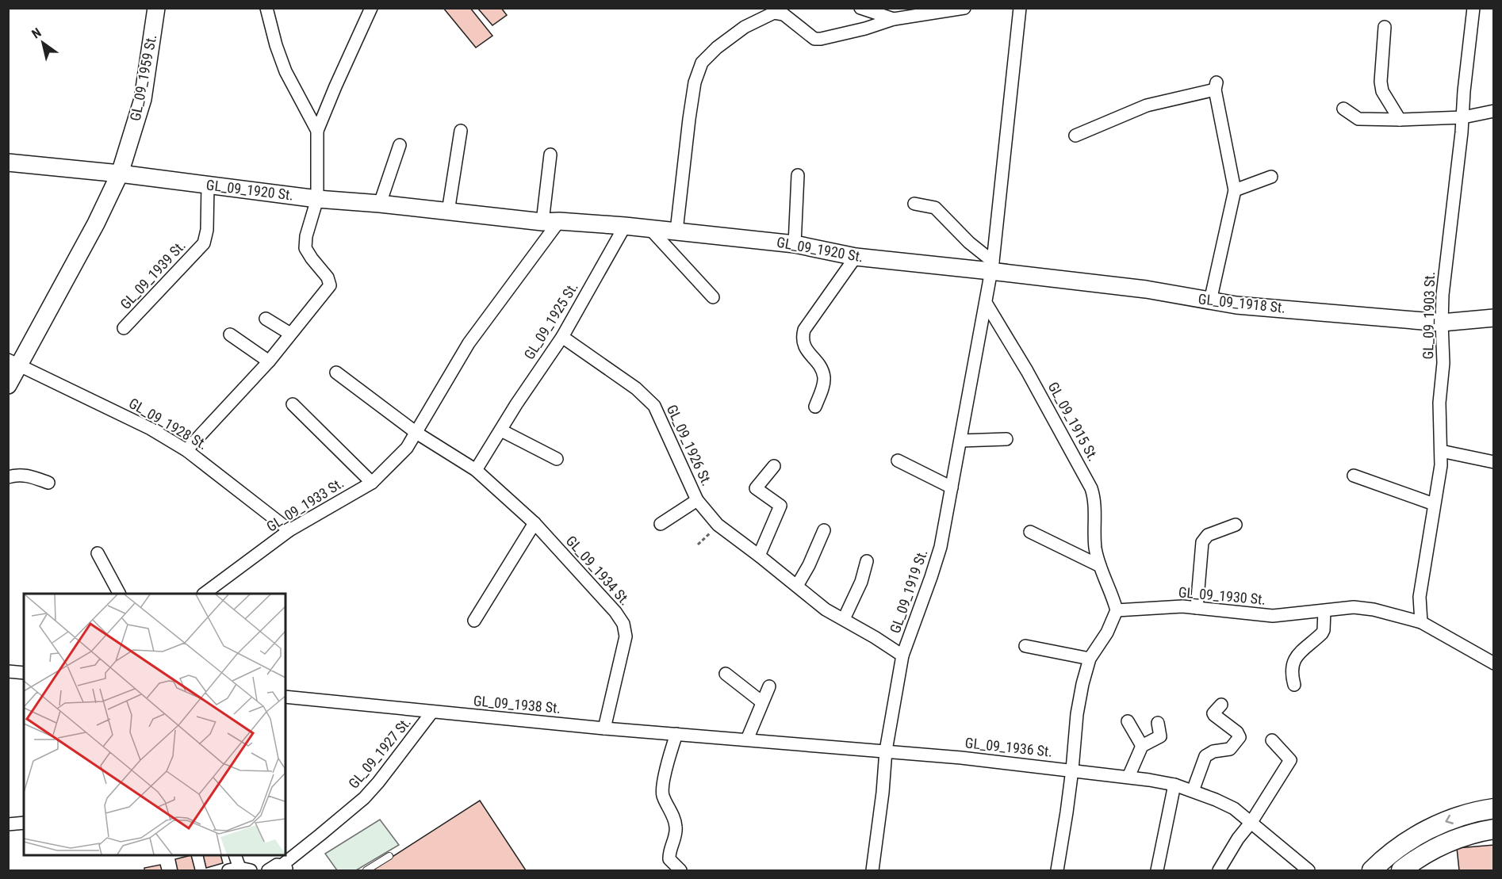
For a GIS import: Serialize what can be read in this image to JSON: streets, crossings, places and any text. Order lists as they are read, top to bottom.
{
  "streets": {
    "main road": ["GL_09_1959 St.", "GL_09_1920 St.", "GL_09_1918 St."],
    "street": [
      "GL_09_1939 St.",
      "GL_09_1903 St.",
      "GL_09_1925 St.",
      "GL_09_1915 St.",
      "GL_09_1928 St.",
      "GL_09_1926 St.",
      "GL_09_1933 St.",
      "GL_09_1934 St.",
      "GL_09_1919 St.",
      "GL_09_1930 St.",
      "GL_09_1938 St.",
      "GL_09_1936 St.",
      "GL_09_1927 St."
    ]
  },
  "crossings": [
    ["GL_09_1959 St.", "GL_09_1920 St."],
    ["GL_09_1959 St.", "GL_09_1928 St."],
    ["GL_09_1920 St.", "GL_09_1939 St."],
    ["GL_09_1920 St.", "GL_09_1918 St."],
    ["GL_09_1920 St.", "GL_09_1925 St."],
    ["GL_09_1920 St.", "GL_09_1933 St."],
    ["GL_09_1920 St.", "GL_09_1919 St."],
    ["GL_09_1918 St.", "GL_09_1903 St."],
    ["GL_09_1918 St.", "GL_09_1919 St."],
    ["GL_09_1903 St.", "GL_09_1930 St."],
    ["GL_09_1925 St.", "GL_09_1926 St."],
    ["GL_09_1925 St.", "GL_09_1934 St."],
    ["GL_09_1915 St.", "GL_09_1919 St."],
    ["GL_09_1915 St.", "GL_09_1930 St."],
    ["GL_09_1928 St.", "GL_09_1933 St."],
    ["GL_09_1926 St.", "GL_09_1919 St."],
    ["GL_09_1933 St.", "GL_09_1934 St."],
    ["GL_09_1934 St.", "GL_09_1938 St."],
    ["GL_09_1919 St.", "GL_09_1938 St."],
    ["GL_09_1919 St.", "GL_09_1936 St."],
    ["GL_09_1938 St.", "GL_09_1936 St."],
    ["GL_09_1938 St.", "GL_09_1927 St."]
  ],
  "north": "top left"
}
